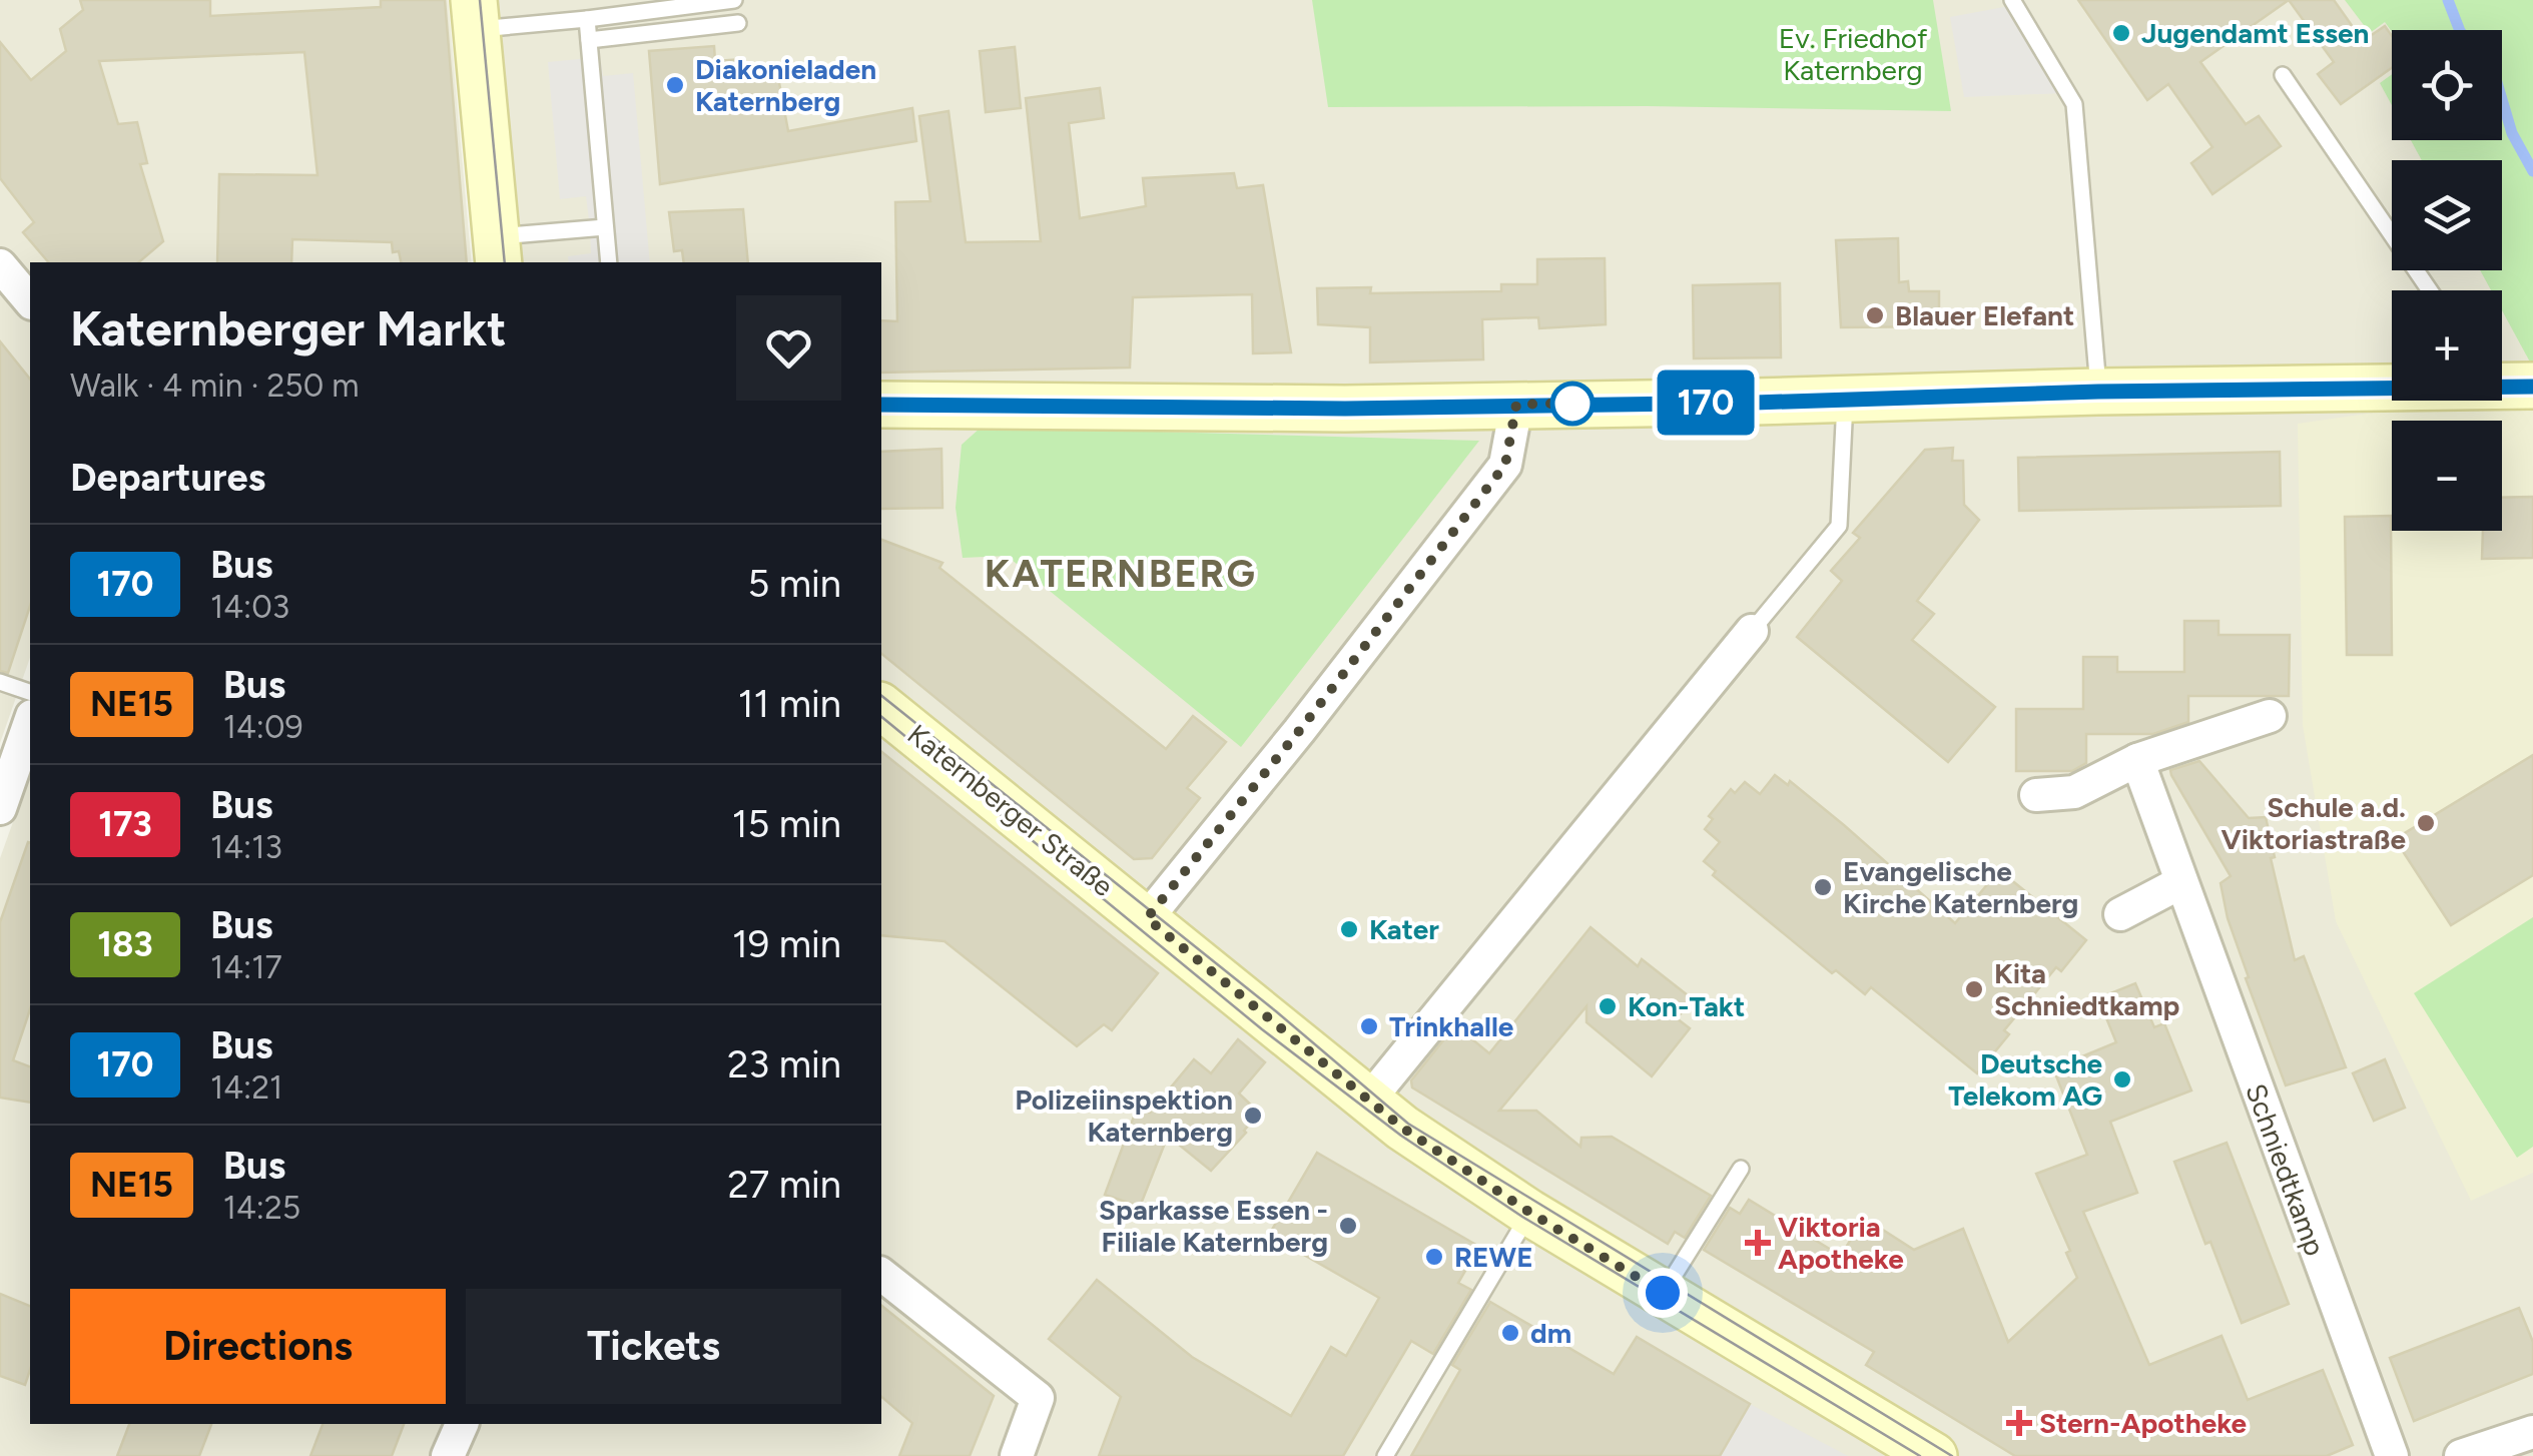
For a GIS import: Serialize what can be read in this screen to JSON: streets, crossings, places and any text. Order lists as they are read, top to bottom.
{
  "streets": {
    "street": ["Katernberger Straße", "Schniedtkamp"]
  },
  "districts": ["KATERNBERG"],
  "parks": ["Ev. Friedhof Katernberg"],
  "places": {
    "other": [
      "Jugendamt Essen",
      "Diakonieladen Katernberg",
      "Blauer Elefant",
      "Schule a.d. Viktoriastraße",
      "Evangelische Kirche Katernberg",
      "Kater",
      "Kita Schniedtkamp",
      "Kon-Takt",
      "Trinkhalle",
      "Deutsche Telekom AG",
      "Polizeiinspektion Katernberg",
      "Sparkasse Essen - Filiale Katernberg",
      "REWE",
      "dm"
    ],
    "health": ["Viktoria Apotheke", "Stern-Apotheke"]
  },
  "lines": ["bus line 170"],
  "page": {
    "on_map": "170",
    "map_buttons": ["+", "−"],
    "heading": [
      ["Katernberger Markt", "Walk · 4 min · 250 m"],
      "Departures"
    ],
    "list": [
      {
        "mark": "170",
        "name": "Bus",
        "note": "14:03",
        "value": "5 min"
      },
      {
        "mark": "NE15",
        "name": "Bus",
        "note": "14:09",
        "value": "11 min"
      },
      {
        "mark": "173",
        "name": "Bus",
        "note": "14:13",
        "value": "15 min"
      },
      {
        "mark": "183",
        "name": "Bus",
        "note": "14:17",
        "value": "19 min"
      },
      {
        "mark": "170",
        "name": "Bus",
        "note": "14:21",
        "value": "23 min"
      },
      {
        "mark": "NE15",
        "name": "Bus",
        "note": "14:25",
        "value": "27 min"
      }
    ],
    "buttons": ["Directions", "Tickets"]
  }
}
